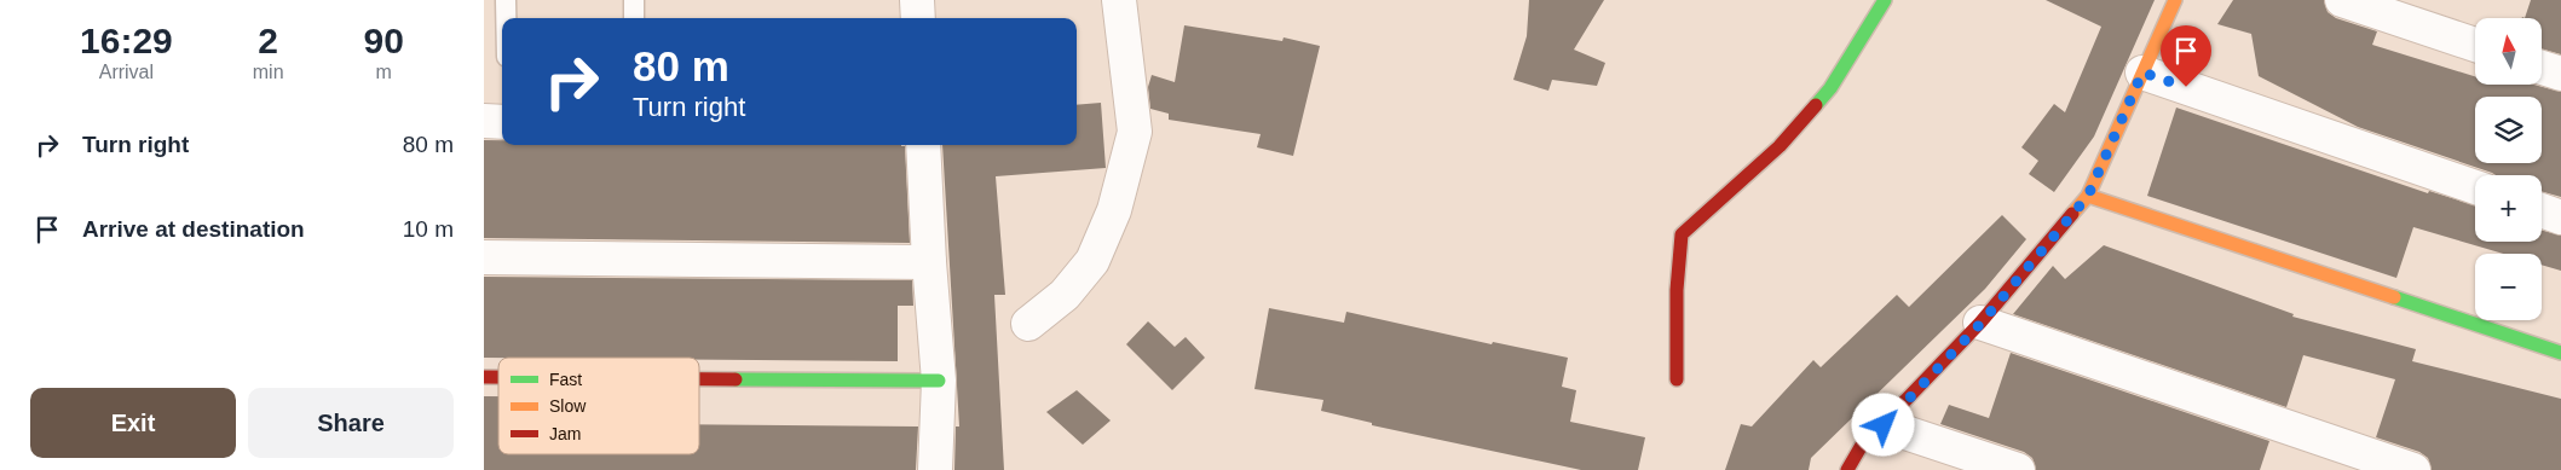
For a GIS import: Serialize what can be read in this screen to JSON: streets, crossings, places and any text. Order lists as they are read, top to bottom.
{
  "legend": ["Fast", "Slow", "Jam"],
  "north": "top",
  "page": {
    "eta": [
      "16:29",
      "Arrival",
      "2",
      "min",
      "90",
      "m"
    ],
    "map_buttons": ["+", "−"],
    "turn": ["80 m", "Turn right"],
    "list": [
      {
        "name": "Turn right",
        "value": "80 m"
      },
      {
        "name": "Arrive at destination",
        "value": "10 m"
      }
    ],
    "buttons": ["Exit", "Share"]
  }
}
